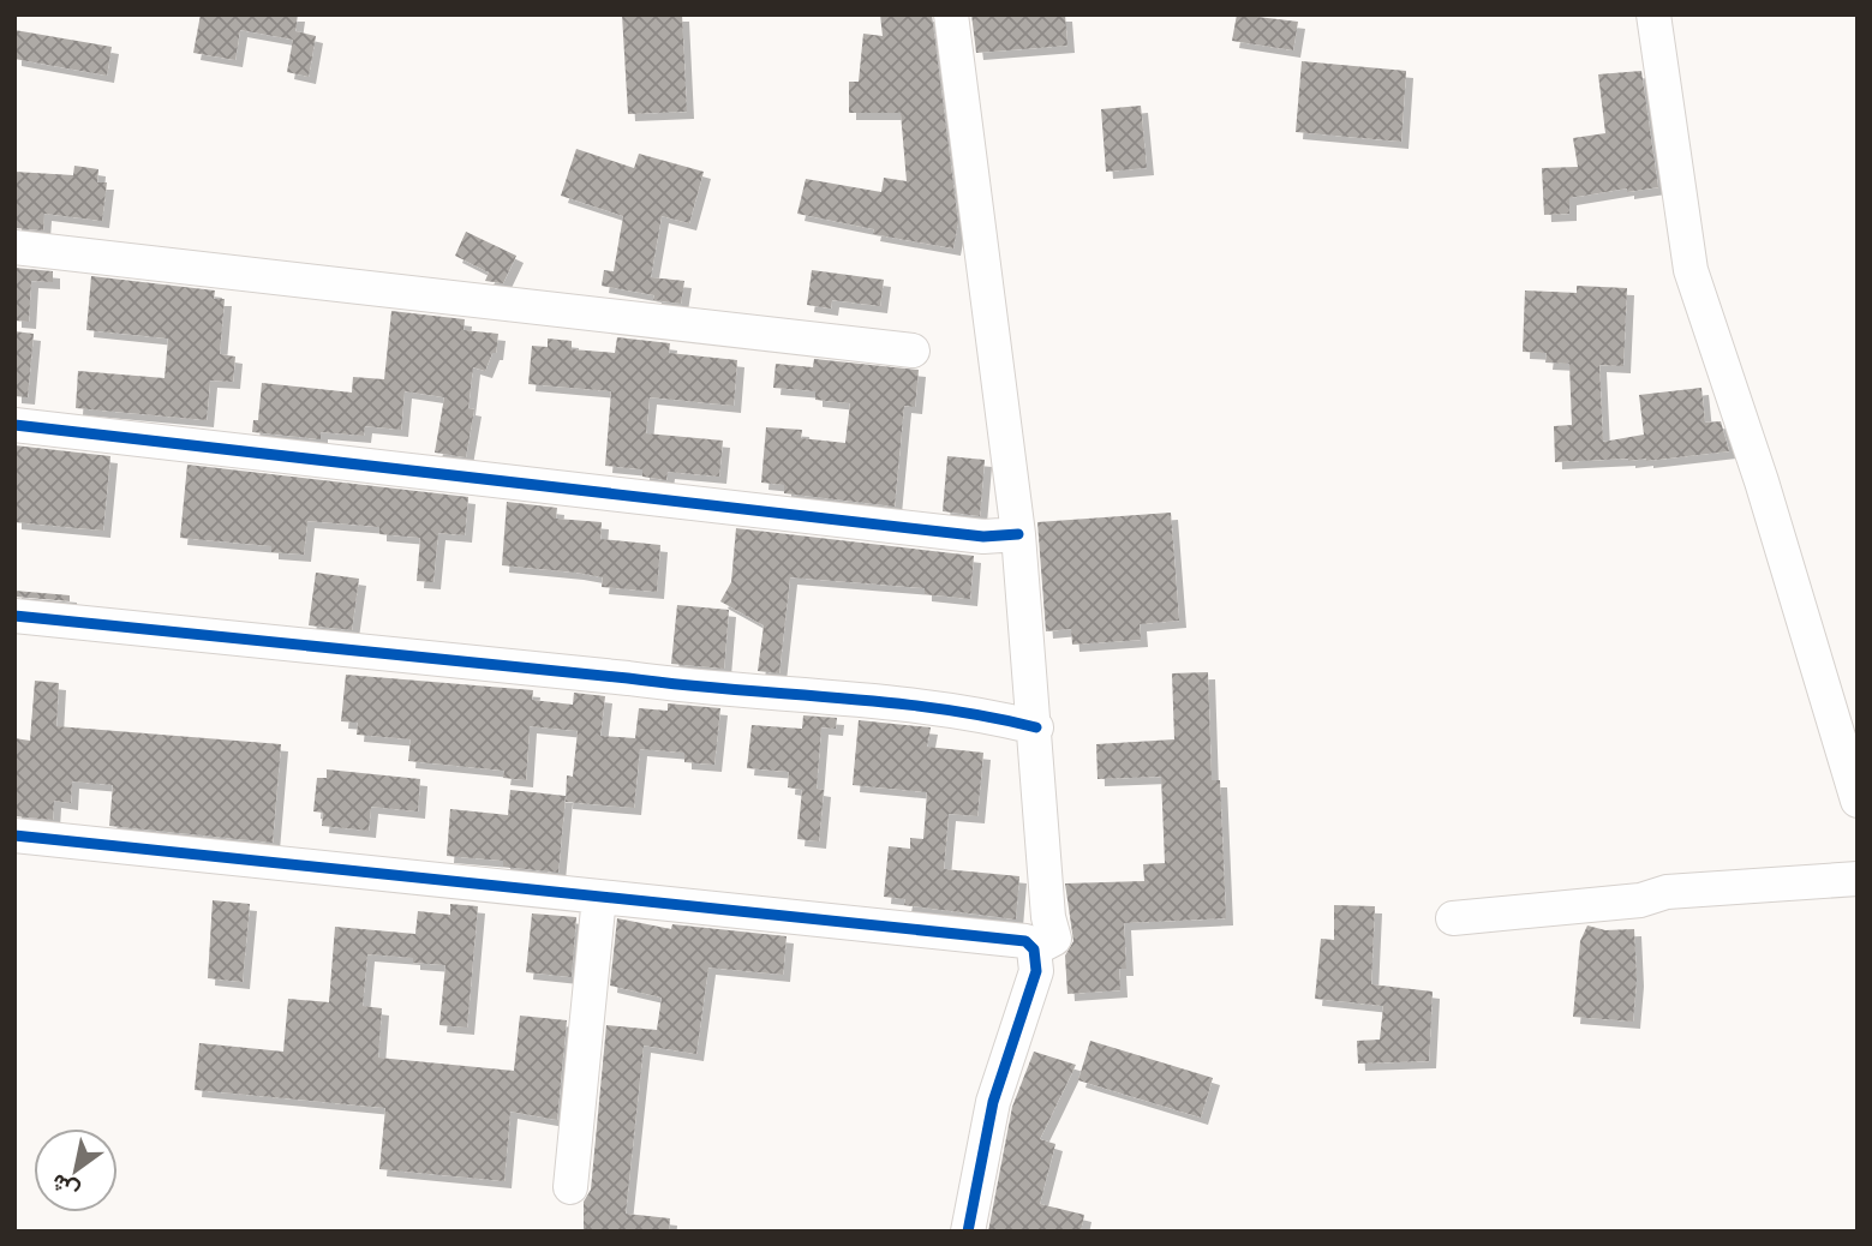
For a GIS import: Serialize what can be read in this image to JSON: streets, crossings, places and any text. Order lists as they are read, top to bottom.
{
  "north": "bottom left"
}
